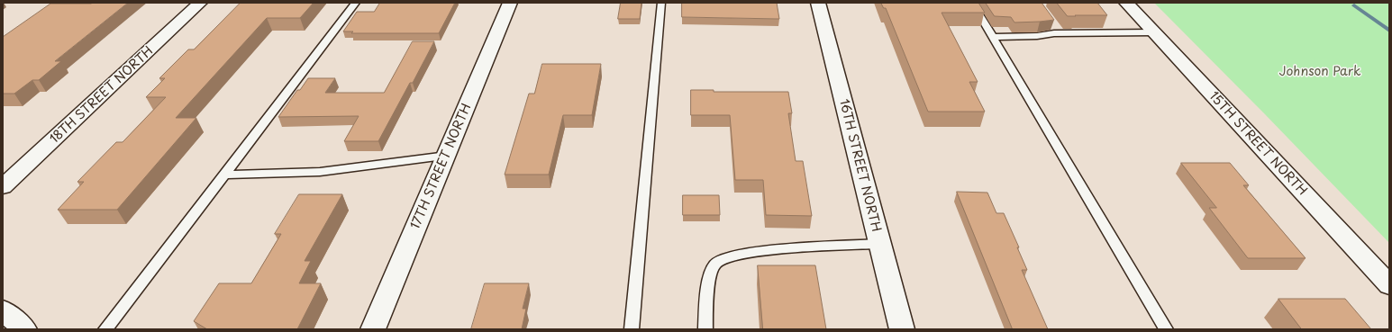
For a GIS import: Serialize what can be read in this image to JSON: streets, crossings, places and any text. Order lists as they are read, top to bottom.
{
  "streets": {
    "street": [
      "18TH STREET NORTH",
      "15TH STREET NORTH",
      "16TH STREET NORTH",
      "17TH STREET NORTH"
    ]
  },
  "parks": ["Johnson Park"]
}
